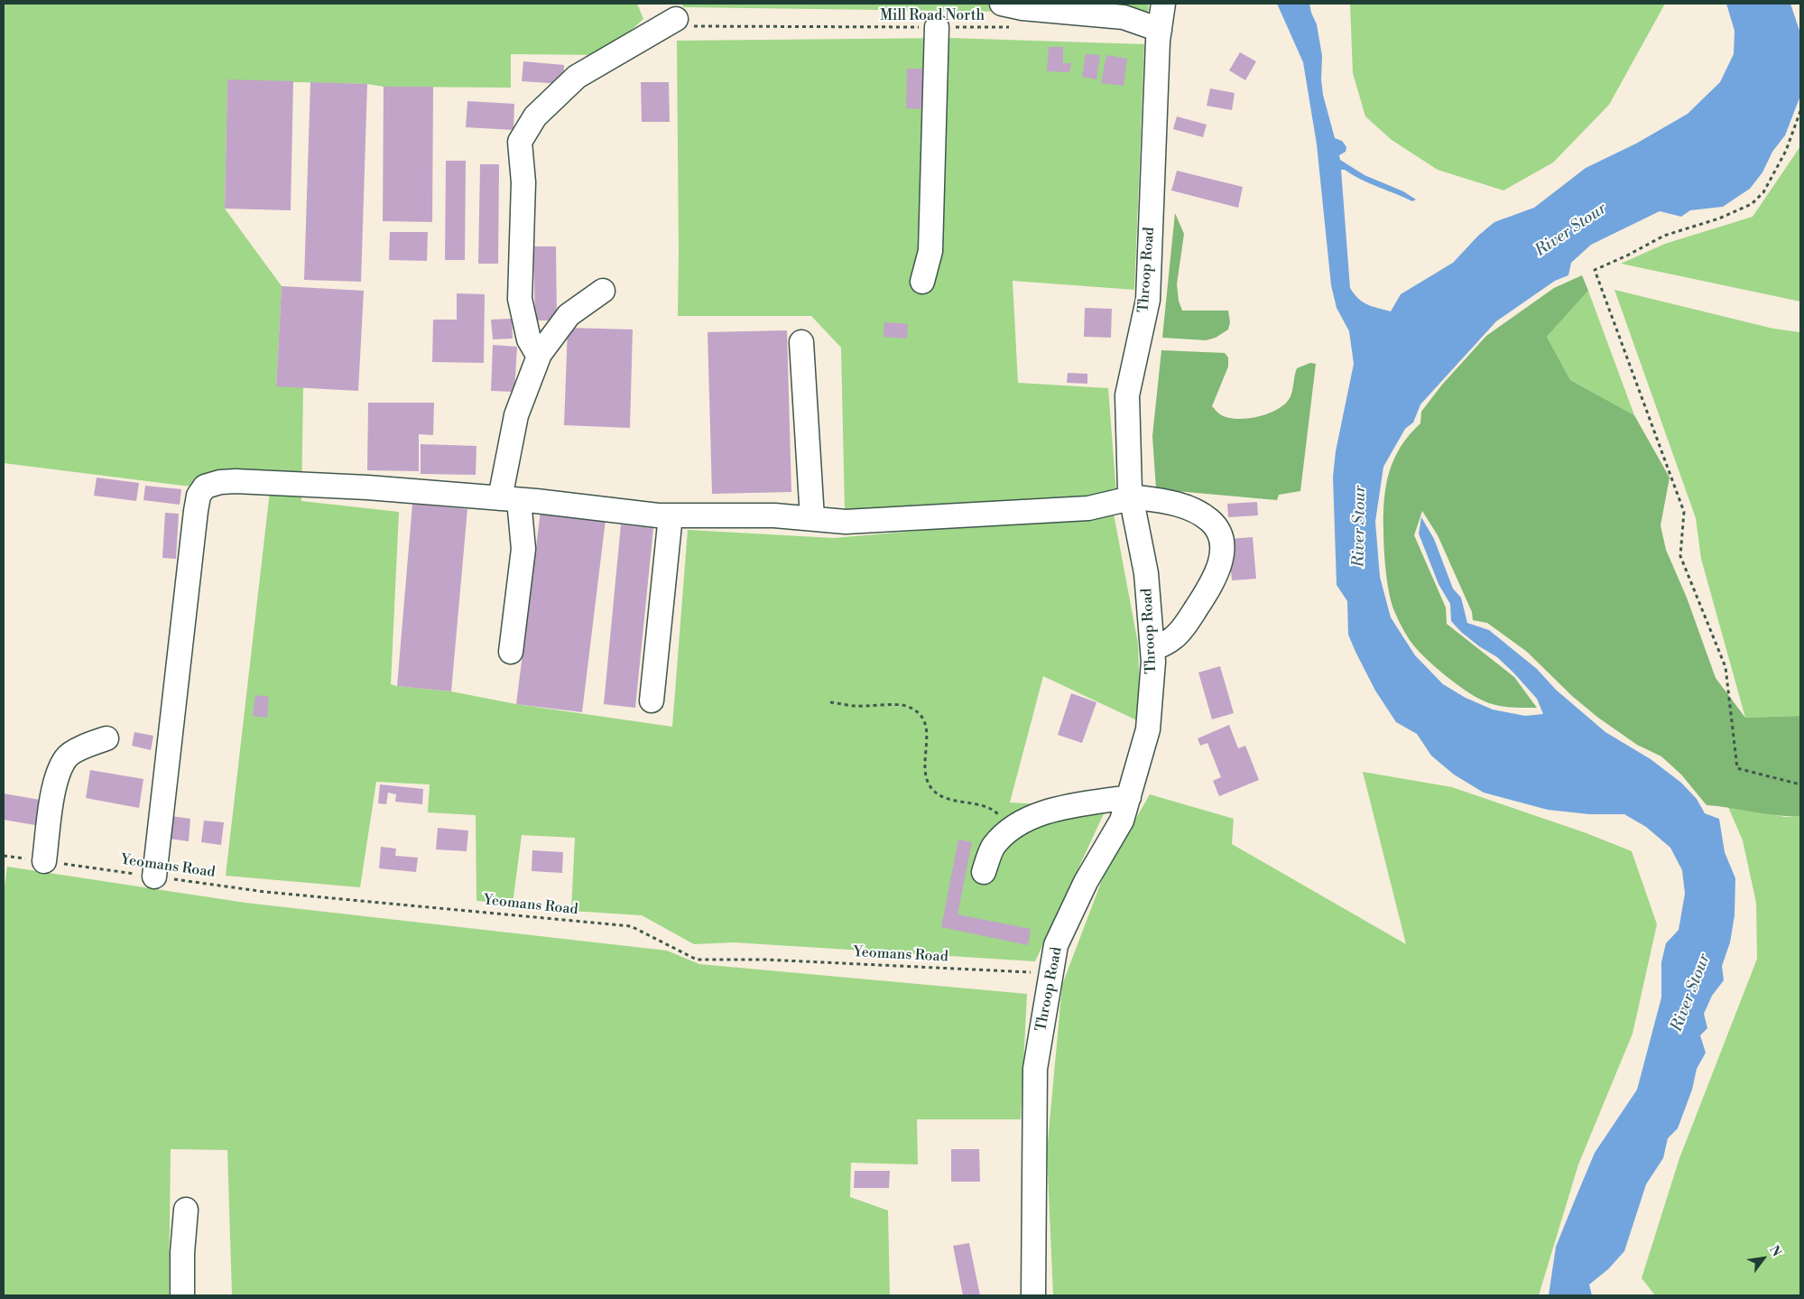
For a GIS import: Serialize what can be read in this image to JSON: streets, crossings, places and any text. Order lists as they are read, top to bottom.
{
  "streets": {
    "street": ["Throop Road"],
    "path": ["Mill Road North", "Yeomans Road"]
  },
  "crossings": [
    ["Throop Road", "Yeomans Road"]
  ],
  "water": ["River Stour"],
  "north": "top right"
}
